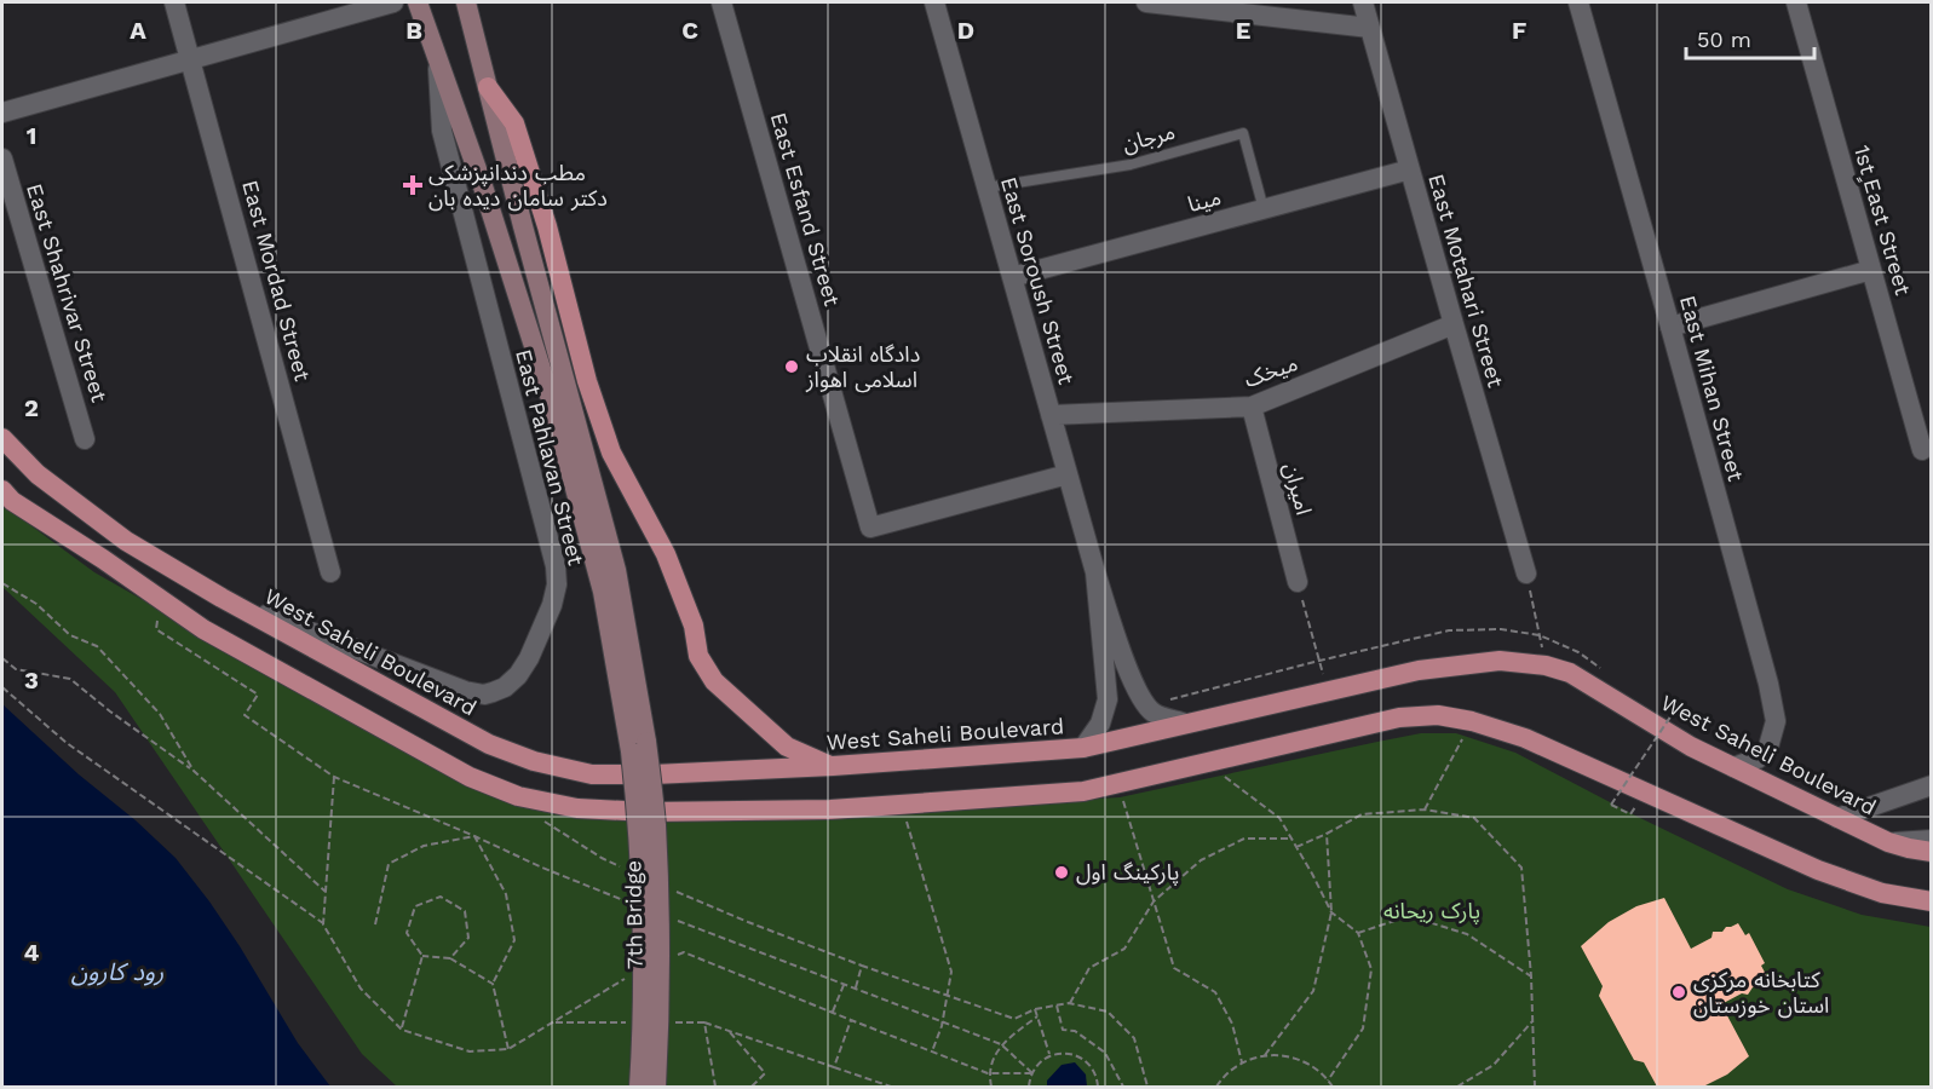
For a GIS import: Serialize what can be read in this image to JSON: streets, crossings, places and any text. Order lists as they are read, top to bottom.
{
  "streets": {
    "main road": ["East Pahlavan Street", "West Saheli Boulevard", "7th Bridge"],
    "street": [
      "مینا",
      "East Esfand Street",
      "1st ٍEast Street",
      "East Mordad Street",
      "East Soroush Street",
      "East Motahari Street",
      "East Shahrivar Street",
      "میخک",
      "East Mihan Street",
      "امیران"
    ],
    "lane": ["مرجان"]
  },
  "crossings": [
    ["مرجان", "مینا"],
    ["مرجان", "East Soroush Street"],
    ["مینا", "East Soroush Street"],
    ["مینا", "East Motahari Street"],
    ["East Esfand Street", "East Soroush Street"],
    ["East Soroush Street", "میخک"],
    ["East Motahari Street", "میخک"],
    ["میخک", "امیران"],
    ["East Mihan Street", "West Saheli Boulevard"],
    ["East Pahlavan Street", "West Saheli Boulevard"],
    ["East Pahlavan Street", "7th Bridge"]
  ],
  "water": ["رود کارون"],
  "parks": ["پارک ریحانه"],
  "places": {
    "health": ["مطب دندانپزشکی دکتر سامان دیده بان"],
    "other": ["دادگاه انقلاب اسلامی اهواز", "پارکینگ اول", "کتابخانه مرکزی استان خوزستان"]
  },
  "scale_bar": "50 m",
  "grid": {
    "columns": [
      "A",
      "B",
      "C",
      "D",
      "E",
      "F"
    ],
    "rows": [
      "1",
      "2",
      "3",
      "4"
    ]
  }
}
